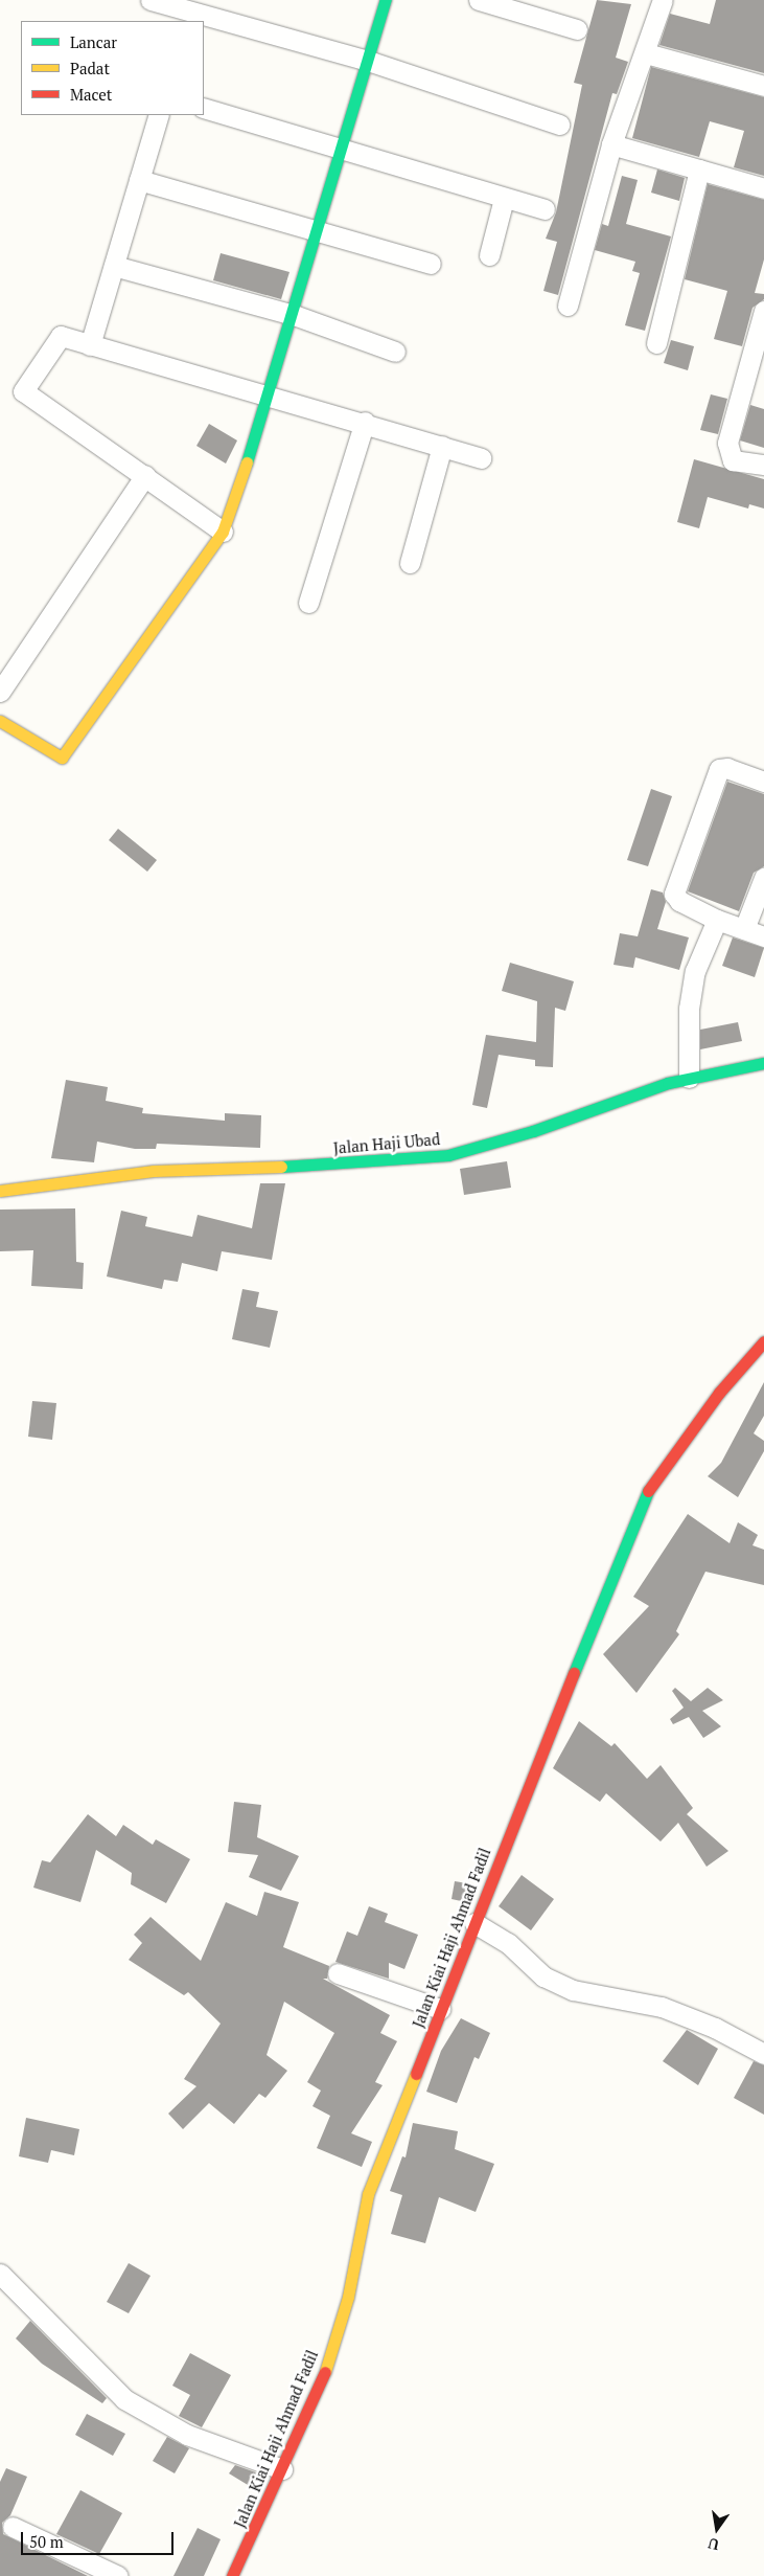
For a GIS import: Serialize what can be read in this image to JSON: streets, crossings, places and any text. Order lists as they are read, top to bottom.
{
  "streets": {
    "street": ["Jalan Haji Ubad", "Jalan Kiai Haji Ahmad Fadil"]
  },
  "legend": ["Lancar", "Padat", "Macet"],
  "scale_bar": "50 m",
  "north": "bottom"
}
